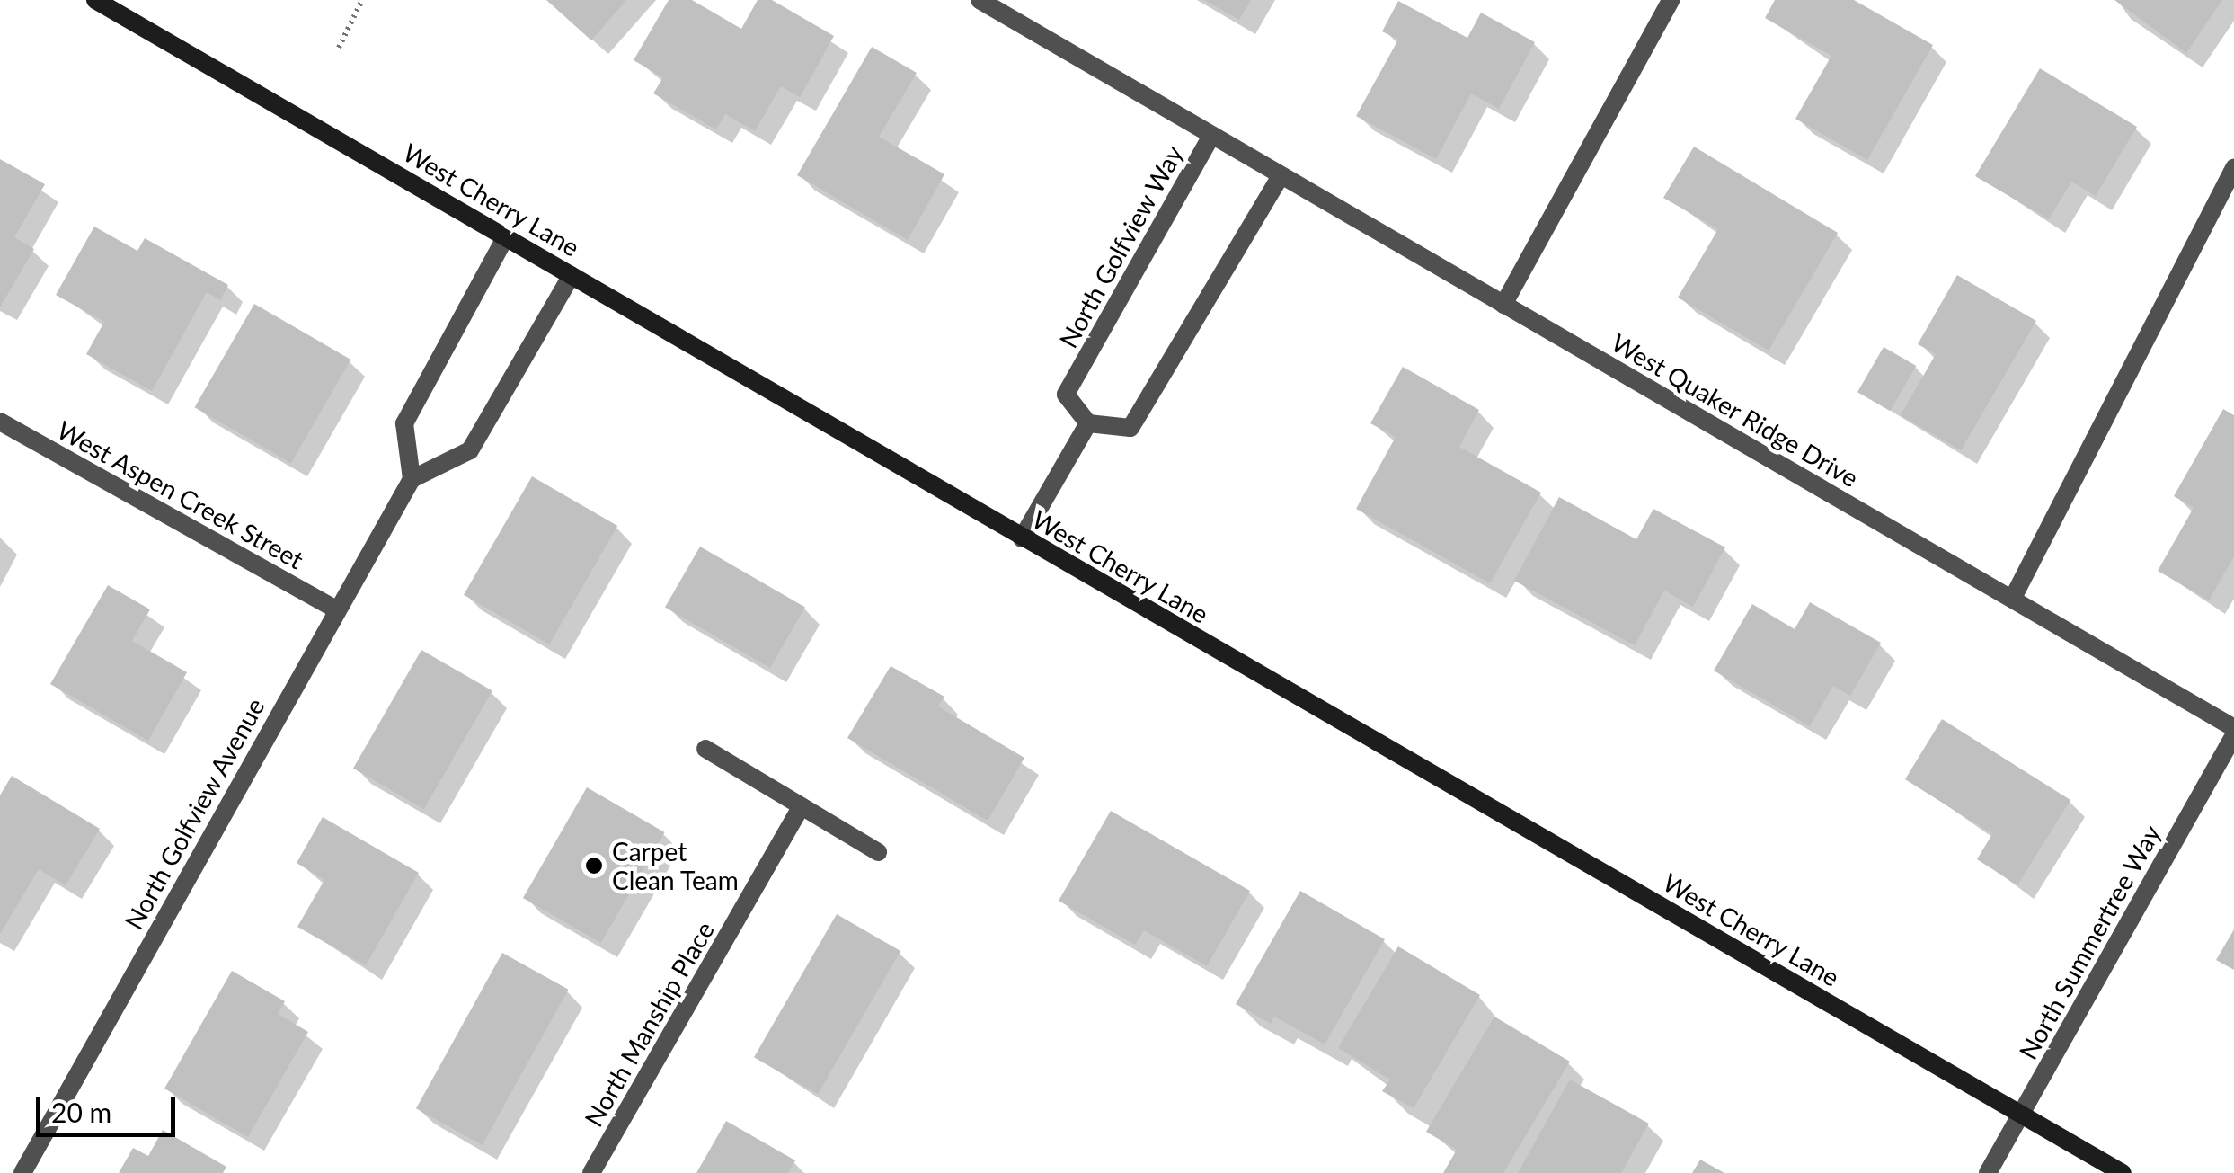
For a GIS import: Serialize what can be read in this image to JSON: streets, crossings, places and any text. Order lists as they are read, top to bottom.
{
  "streets": {
    "main road": ["West Cherry Lane"],
    "street": [
      "North Golfview Way",
      "West Quaker Ridge Drive",
      "West Aspen Creek Street",
      "North Golfview Avenue",
      "North Summertree Way",
      "North Manship Place"
    ]
  },
  "crossings": [
    ["West Cherry Lane", "North Summertree Way"],
    ["North Golfview Way", "West Quaker Ridge Drive"],
    ["West Quaker Ridge Drive", "North Summertree Way"],
    ["West Aspen Creek Street", "North Golfview Avenue"]
  ],
  "places": ["Carpet Clean Team"],
  "scale_bar": "20 m"
}
